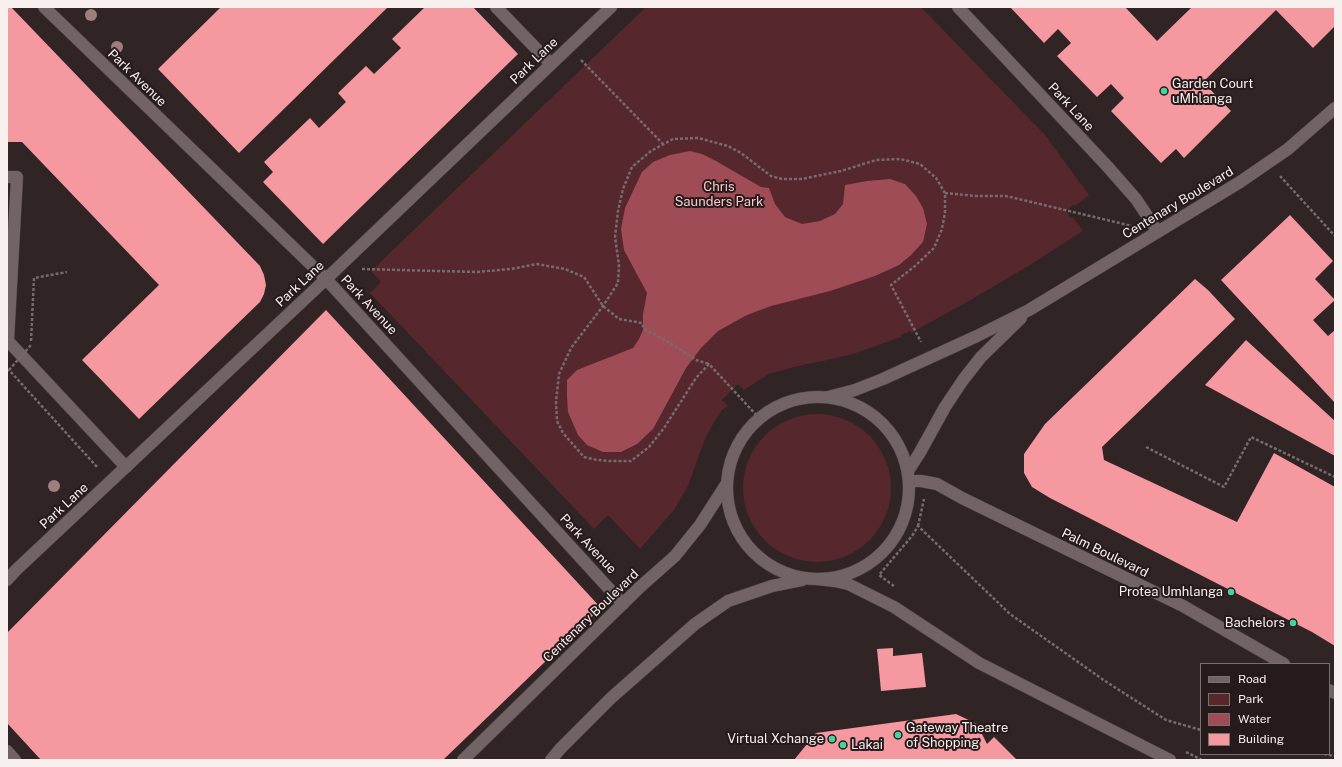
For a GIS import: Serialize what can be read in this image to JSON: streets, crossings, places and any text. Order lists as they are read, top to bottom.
{
  "streets": {
    "street": [
      "Park Lane",
      "Park Avenue",
      "Centenary Boulevard",
      "Palm Boulevard"
    ]
  },
  "crossings": [
    ["Park Lane", "Park Avenue"],
    ["Park Lane", "Centenary Boulevard"],
    ["Park Avenue", "Centenary Boulevard"],
    ["Centenary Boulevard", "Palm Boulevard"]
  ],
  "parks": ["Chris Saunders Park"],
  "places": [
    "Garden Court uMhlanga",
    "Protea Umhlanga",
    "Bachelors",
    "Gateway Theatre of Shopping",
    "Virtual Xchange",
    "Lakai"
  ],
  "legend": [
    "Road",
    "Park",
    "Water",
    "Building"
  ]
}
